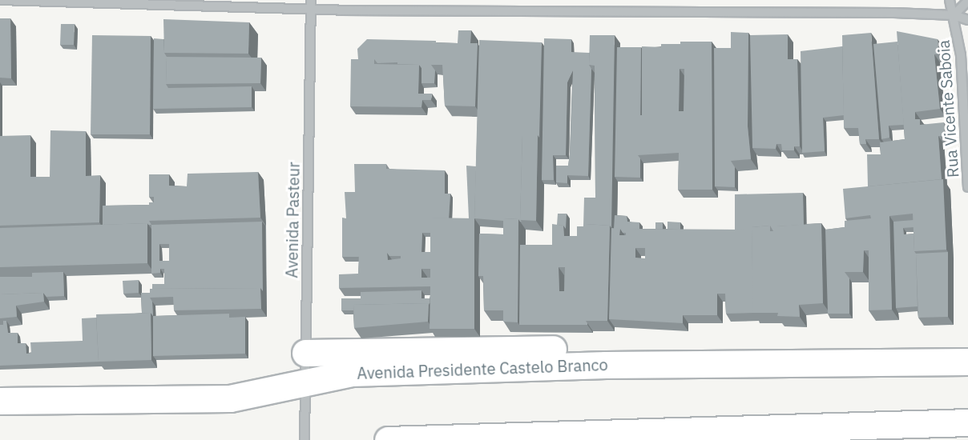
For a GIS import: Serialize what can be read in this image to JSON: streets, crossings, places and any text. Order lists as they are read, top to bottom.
{
  "streets": {
    "main road": ["Avenida Presidente Castelo Branco"],
    "street": ["Rua Vicente Saboia", "Avenida Pasteur"]
  },
  "crossings": [
    ["Avenida Pasteur", "Avenida Presidente Castelo Branco"]
  ]
}
